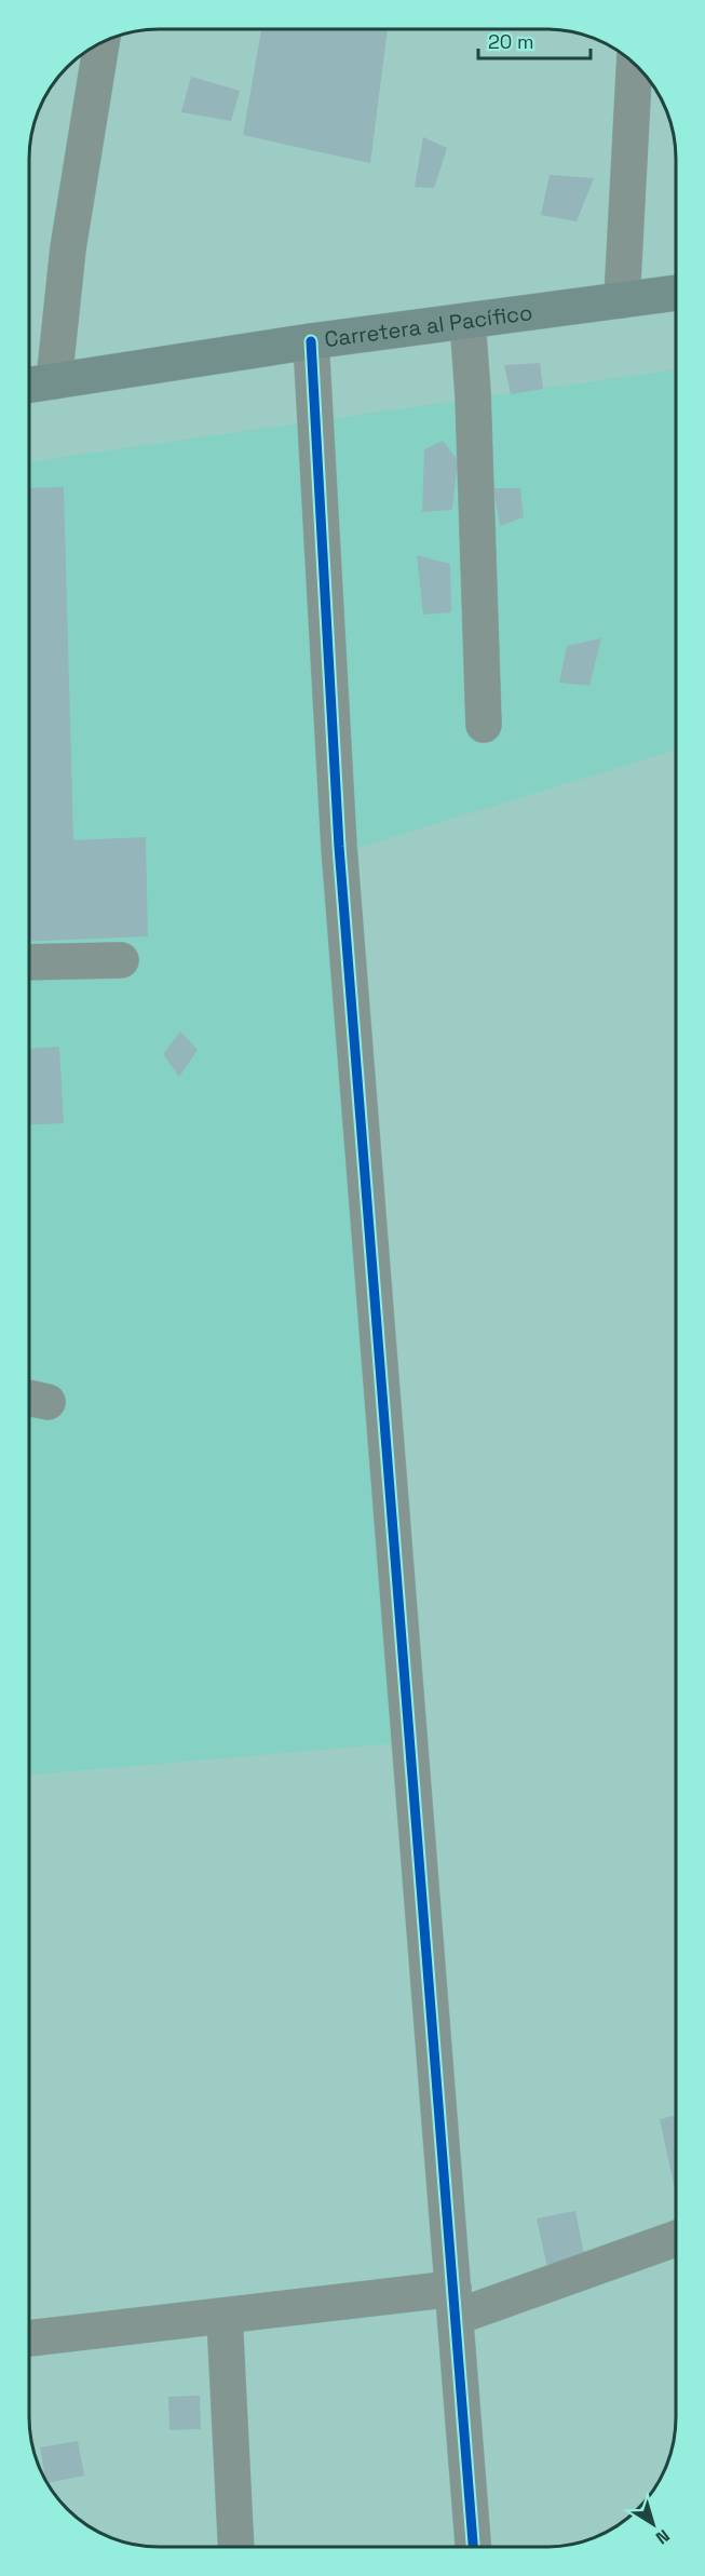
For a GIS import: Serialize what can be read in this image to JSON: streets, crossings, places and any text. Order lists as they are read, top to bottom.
{
  "streets": {
    "highway": ["Carretera al Pacífico"]
  },
  "scale_bar": "20 m",
  "north": "bottom right"
}
